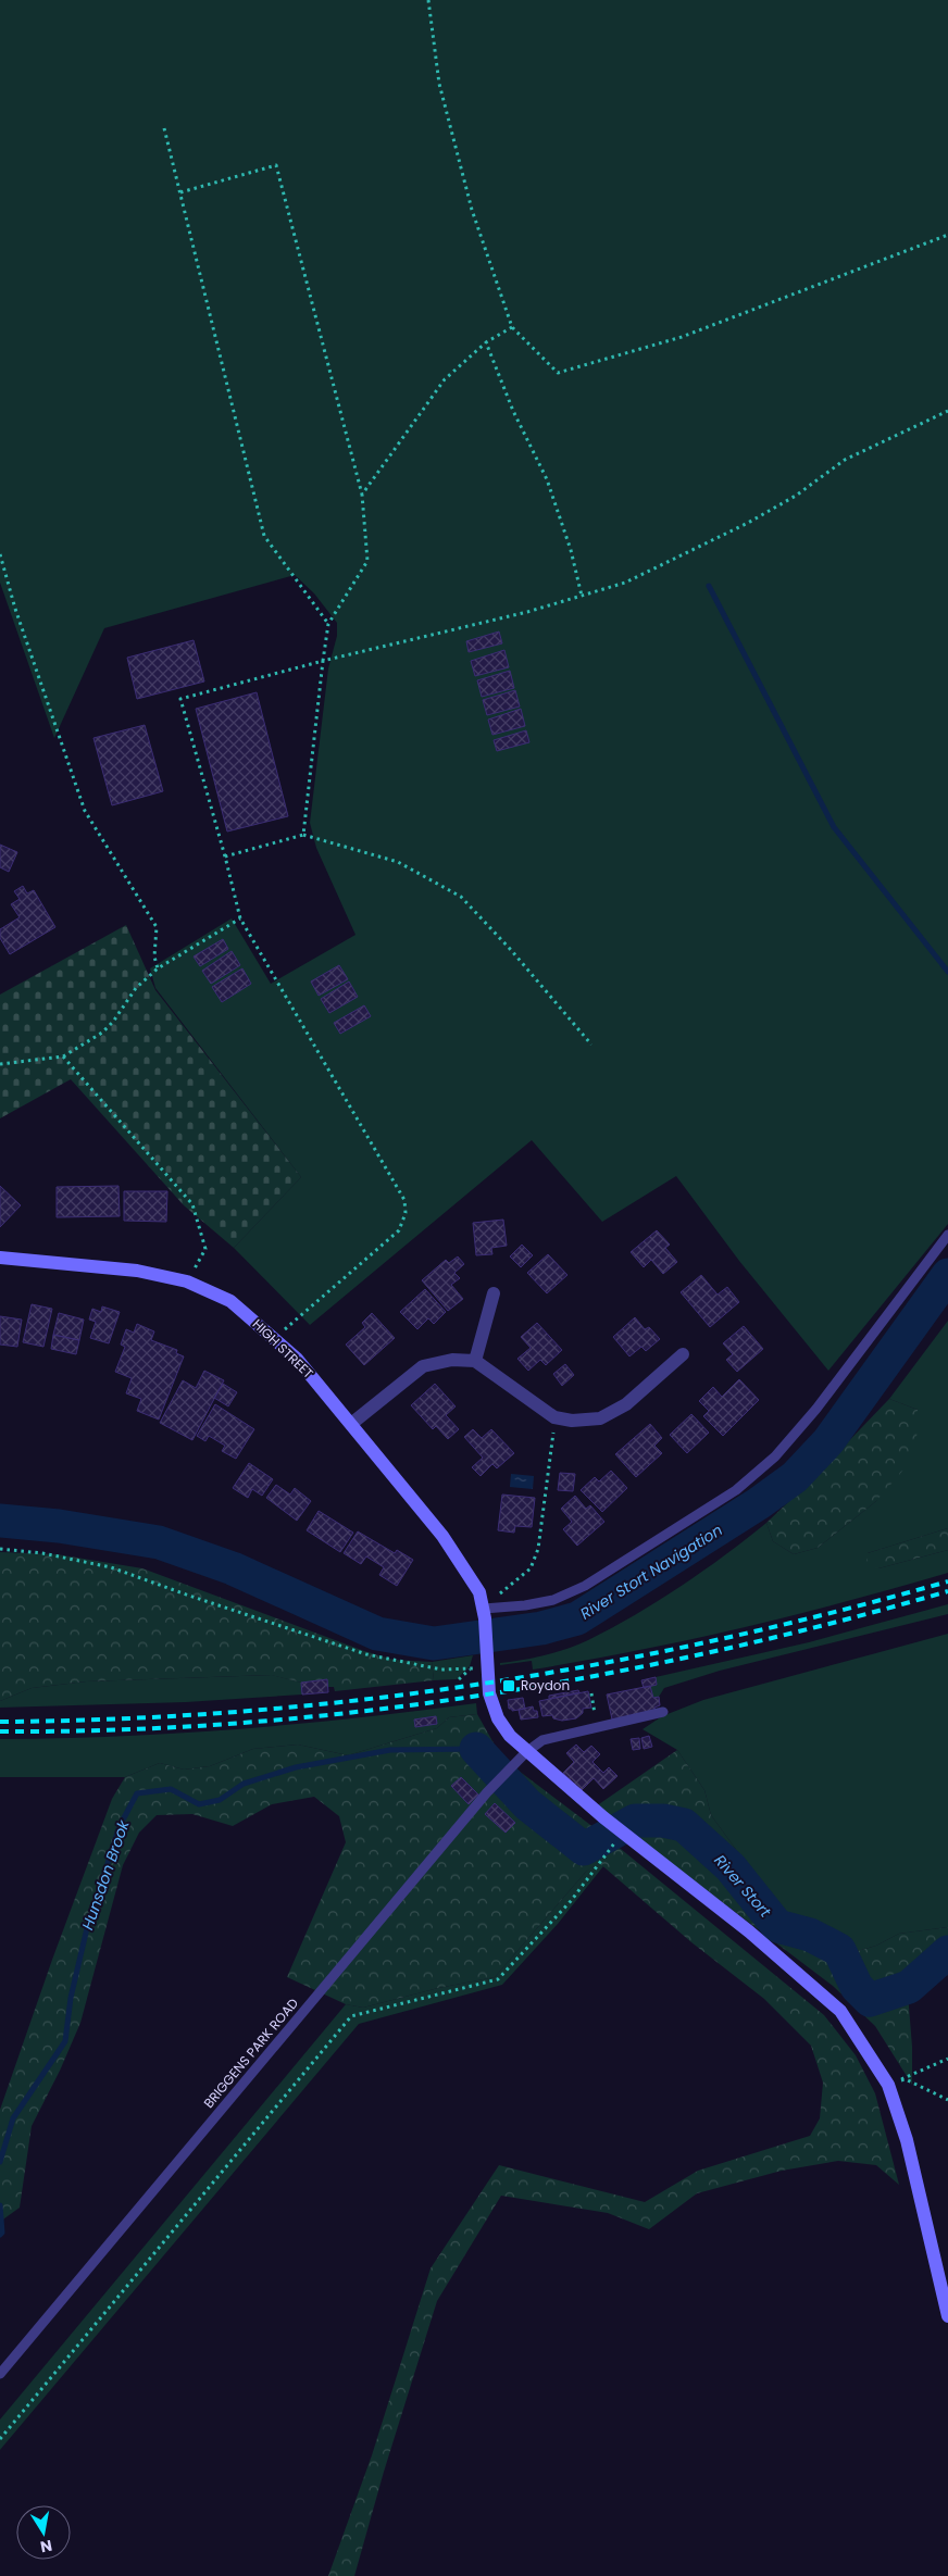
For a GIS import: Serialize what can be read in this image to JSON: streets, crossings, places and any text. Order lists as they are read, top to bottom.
{
  "streets": {
    "main road": ["HIGH STREET"],
    "lane": ["BRIGGENS PARK ROAD"]
  },
  "crossings": [
    ["HIGH STREET", "BRIGGENS PARK ROAD"]
  ],
  "water": ["River Stort Navigation", "Hunsdon Brook", "River Stort"],
  "places": {
    "transit": ["Roydon"]
  },
  "north": "bottom"
}
